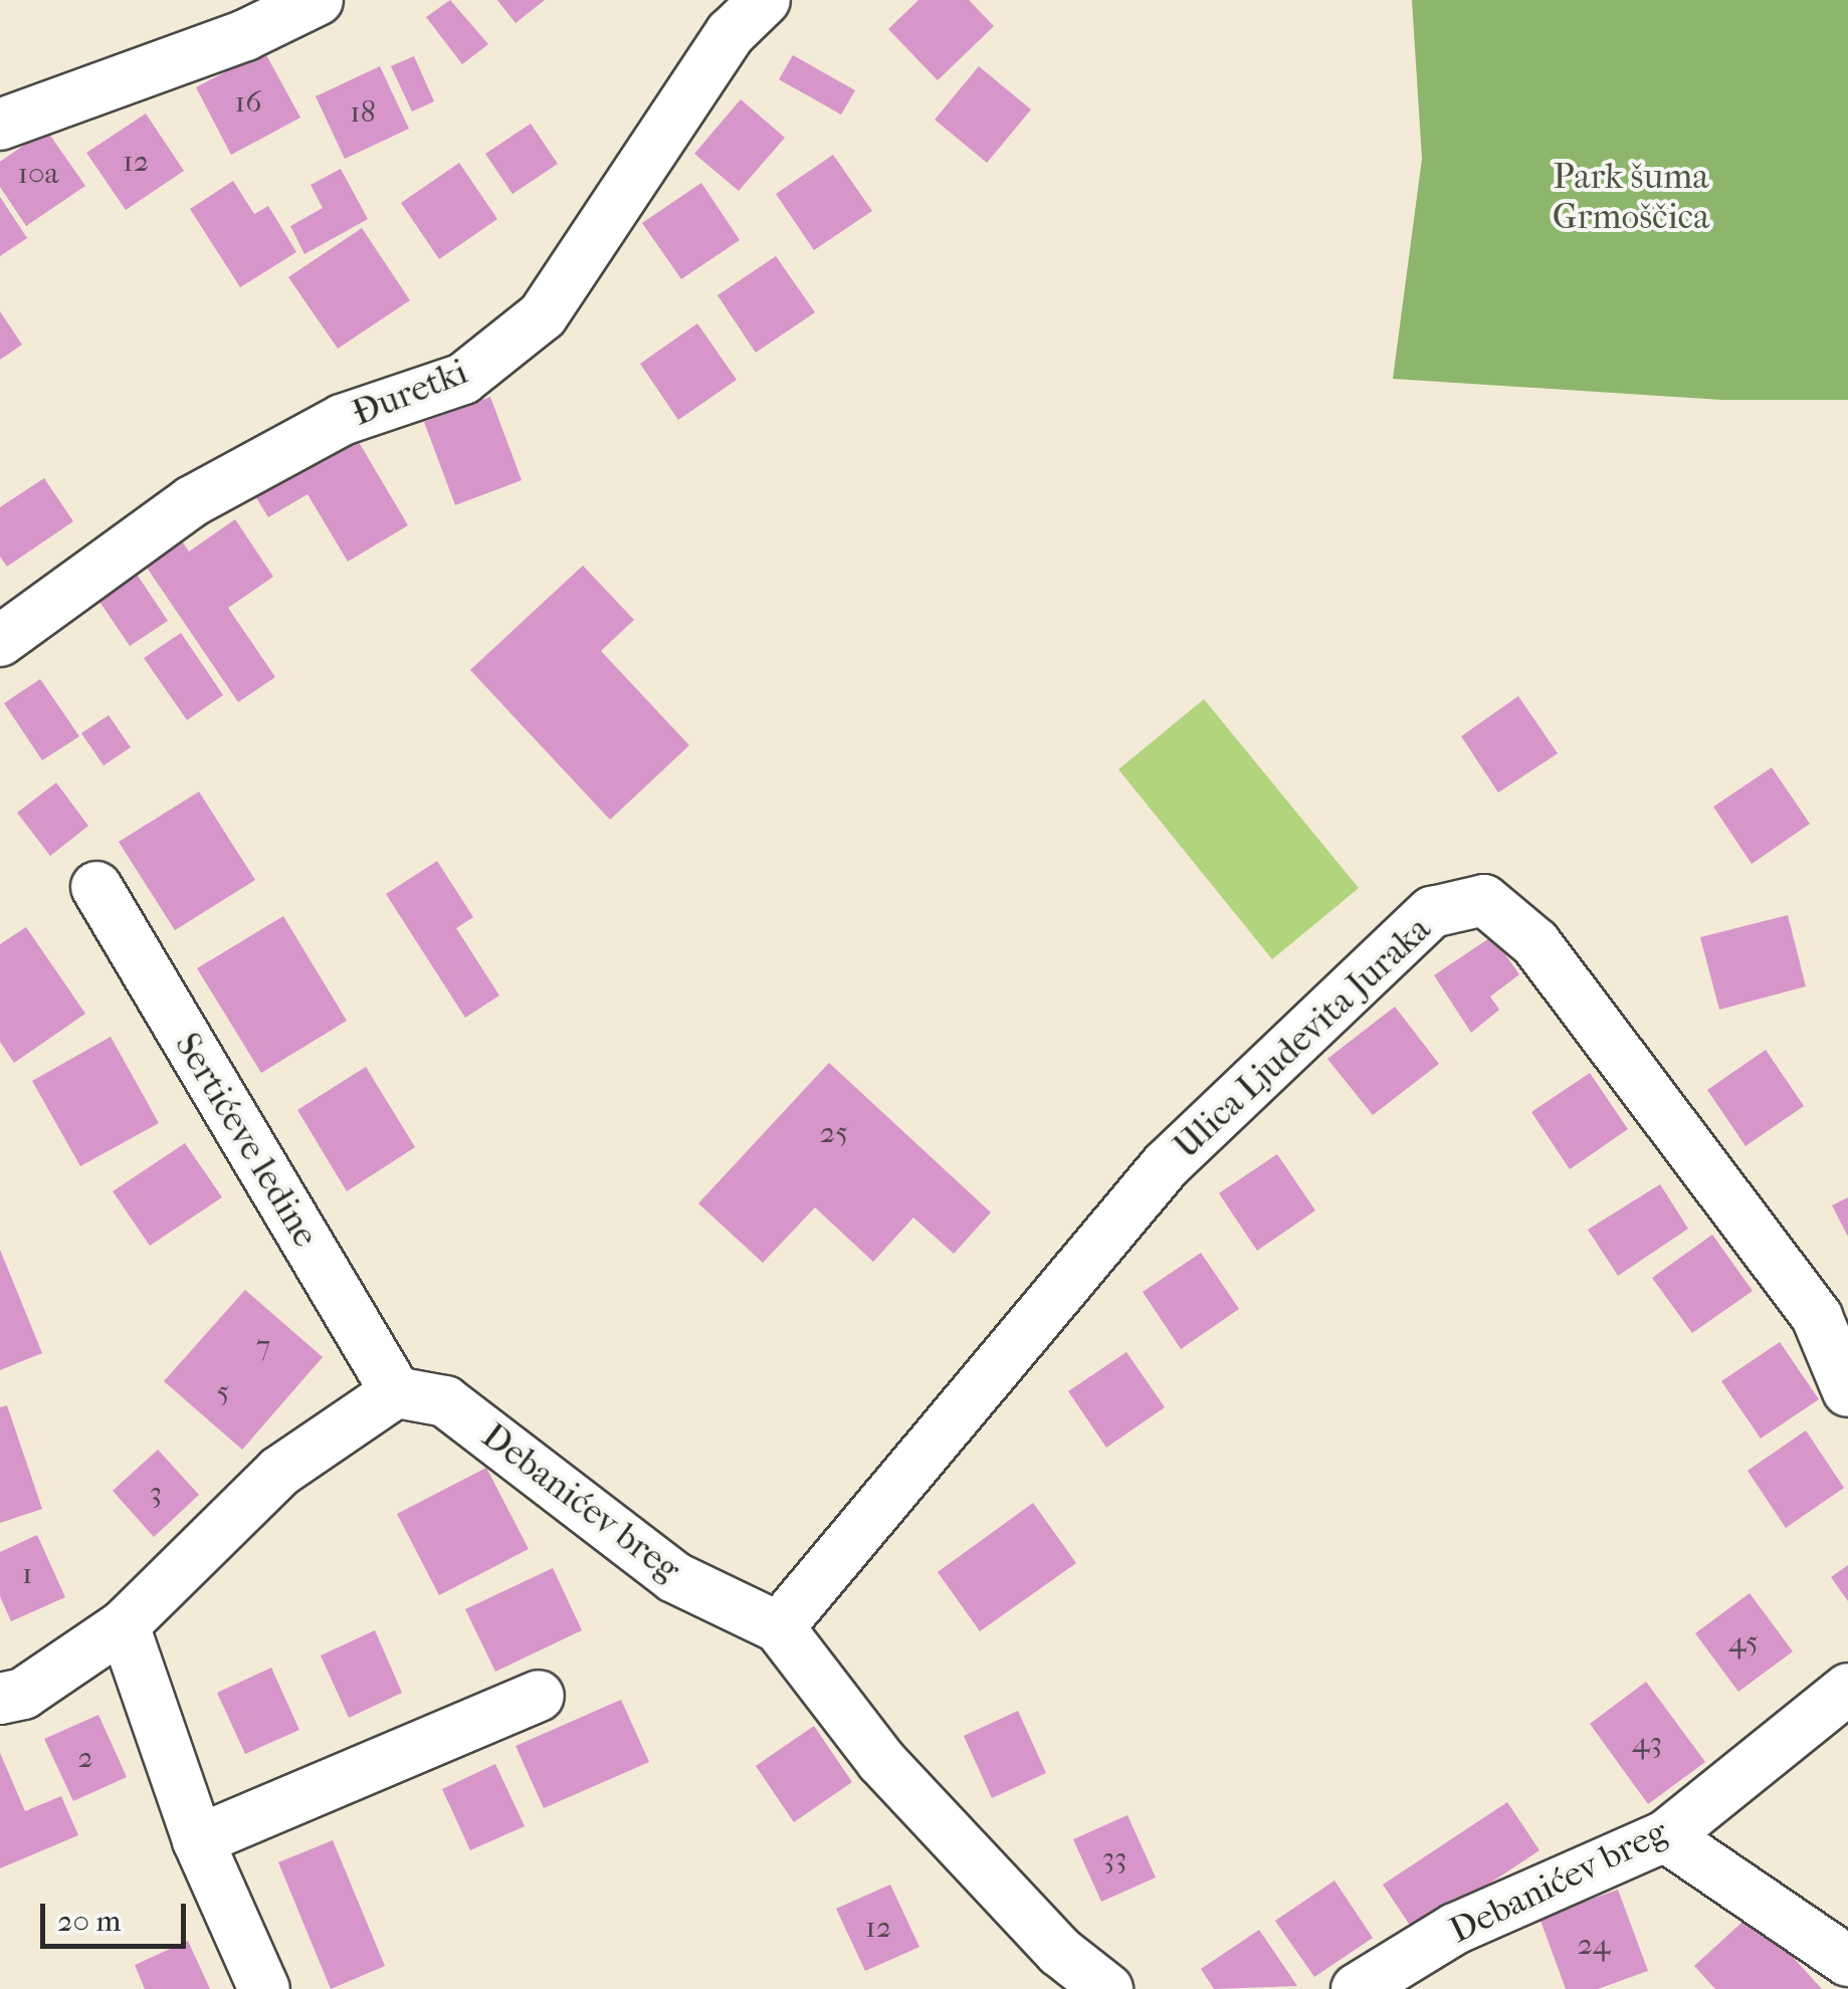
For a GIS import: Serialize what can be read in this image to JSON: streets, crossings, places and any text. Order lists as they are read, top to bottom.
{
  "streets": {
    "street": [
      "Đuretki",
      "Ulica Ljudevita Juraka",
      "Sertićeve ledine",
      "Debanićev breg"
    ]
  },
  "crossings": [
    ["Ulica Ljudevita Juraka", "Debanićev breg"],
    ["Sertićeve ledine", "Debanićev breg"]
  ],
  "parks": ["Park šuma Grmoščica"],
  "house_numbers": [
    "16",
    "18",
    "12",
    "10a",
    "25",
    "7",
    "5",
    "3",
    "1",
    "45",
    "43",
    "2",
    "33",
    "12",
    "24"
  ],
  "scale_bar": "20 m"
}
